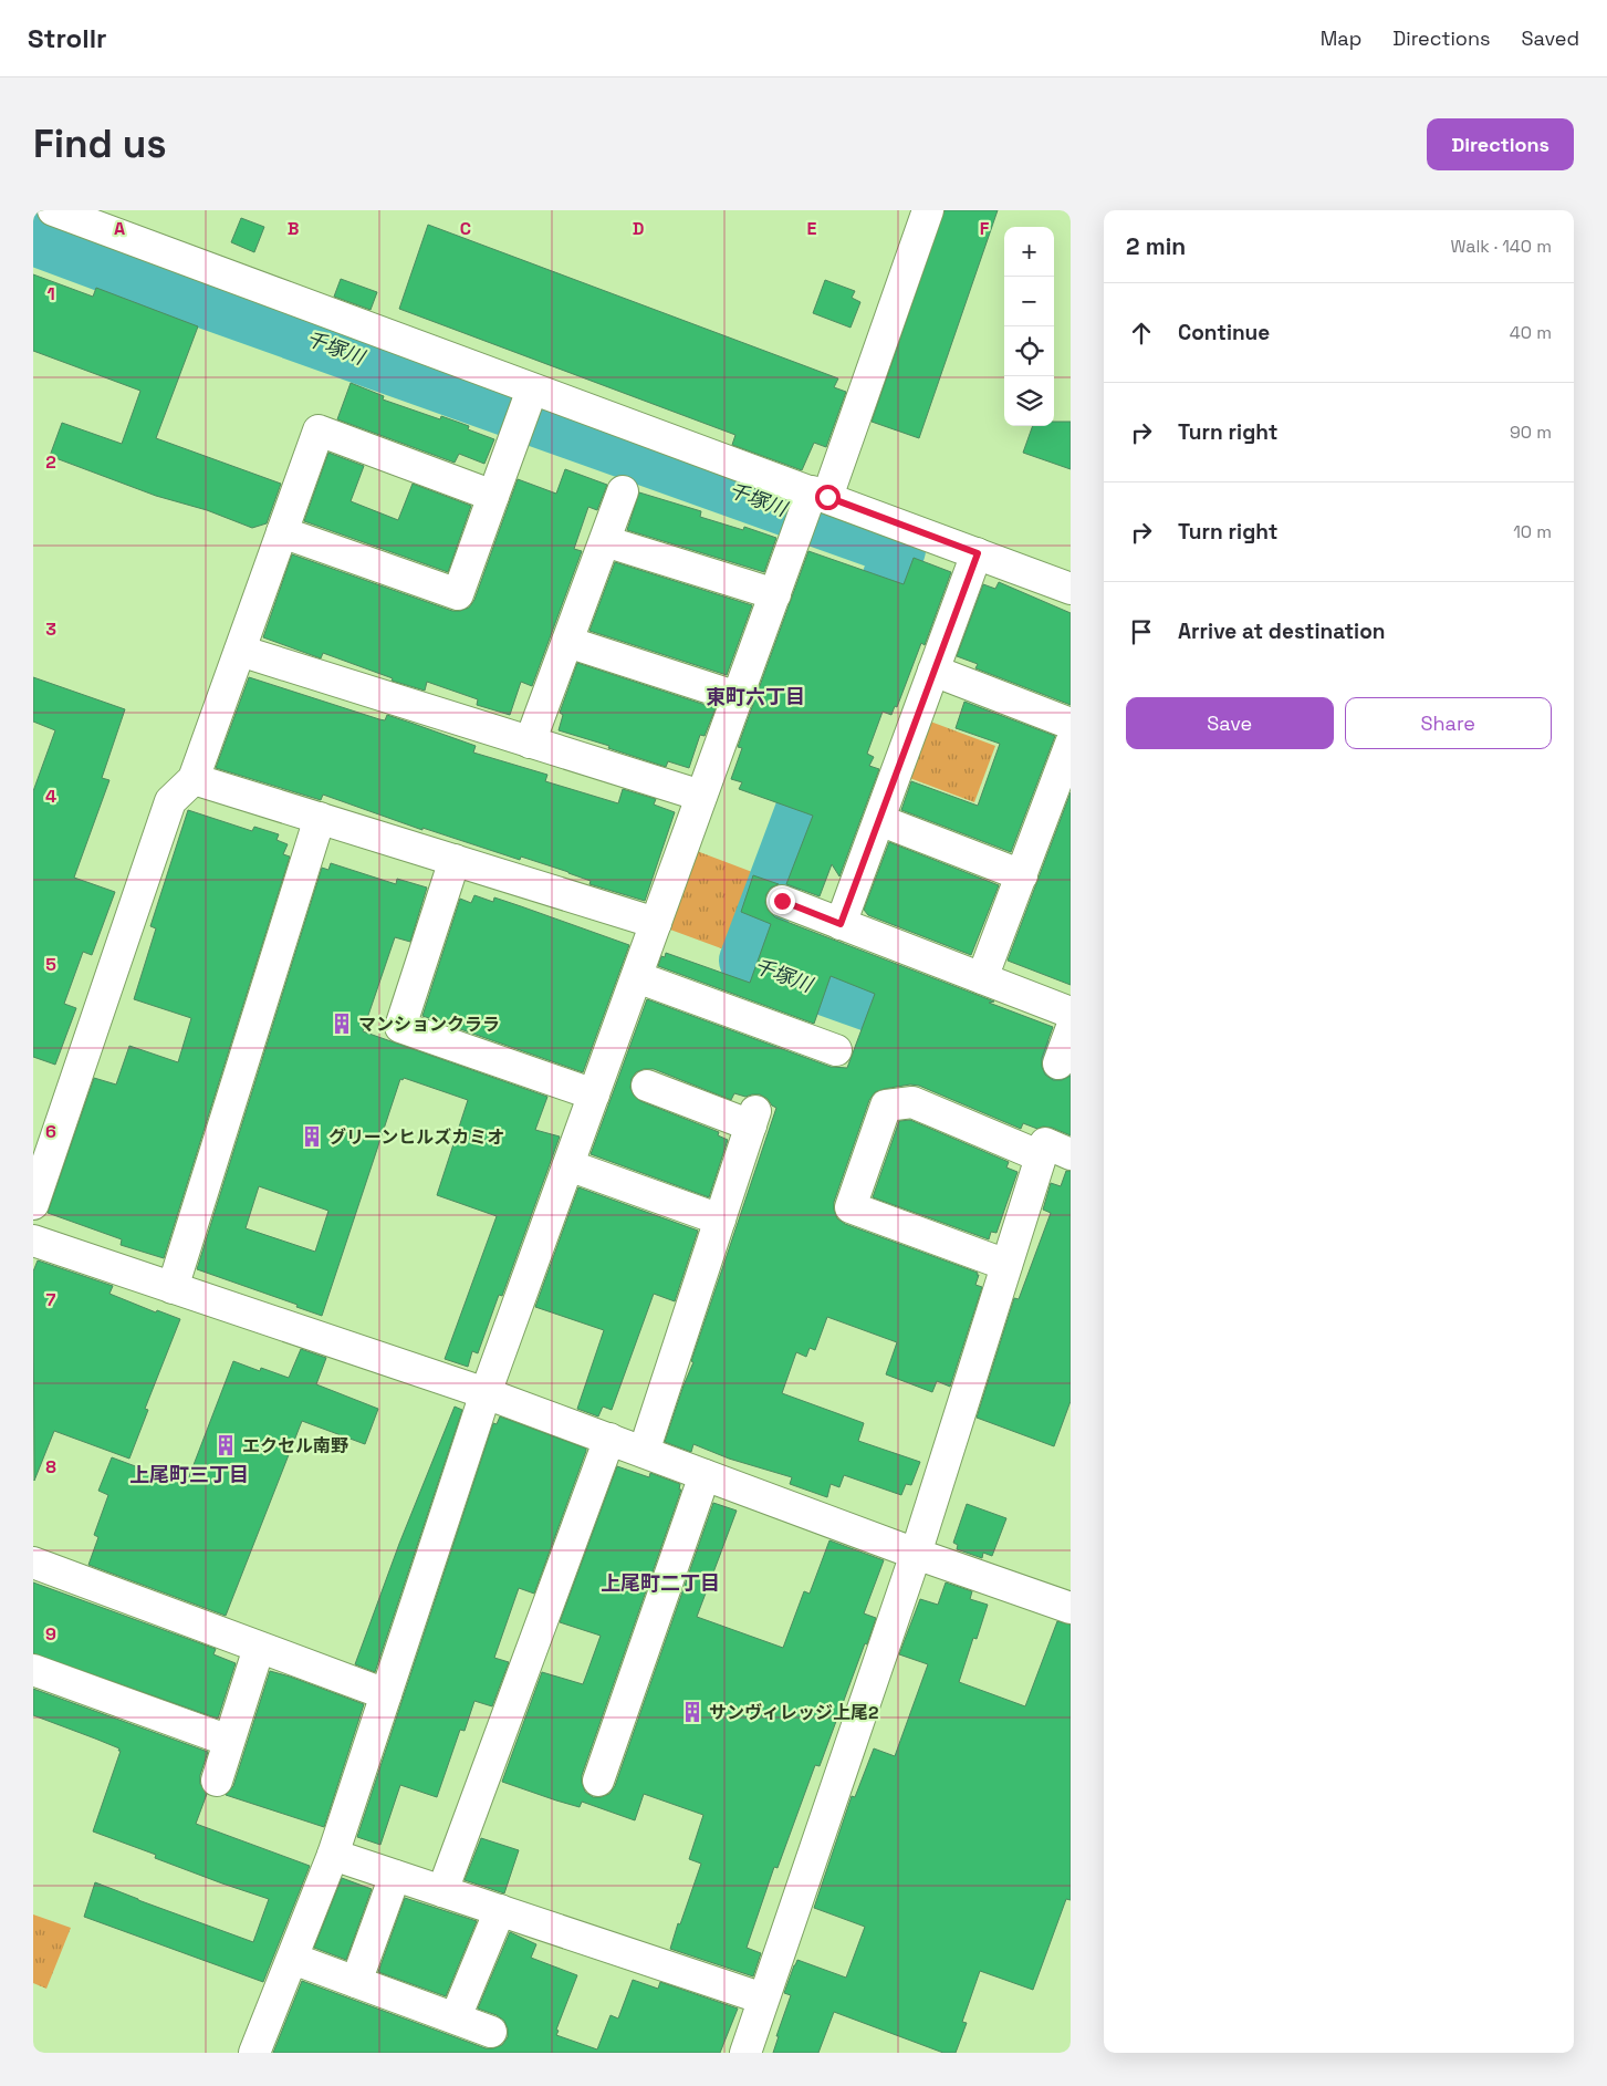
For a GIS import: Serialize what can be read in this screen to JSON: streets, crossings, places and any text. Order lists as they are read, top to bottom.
{
  "districts": ["東町六丁目", "上尾町三丁目", "上尾町二丁目"],
  "water": ["千塚川"],
  "places": {
    "building": [
      "マンションクララ",
      "グリーンヒルズカミオ",
      "エクセル南野",
      "サンヴィレッジ上尾2"
    ]
  },
  "page": {
    "header": "Strollr",
    "nav": ["Map", "Directions", "Saved"],
    "buttons": [
      "Directions",
      ["Save", "Share"]
    ],
    "title": "Find us",
    "heading": ["2 min", "Walk · 140 m"],
    "map_buttons": ["+", "−"],
    "list": [
      ["Continue", "40 m"],
      ["Turn right", "90 m"],
      ["Turn right", "10 m"],
      "Arrive at destination"
    ]
  },
  "grid": {
    "columns": [
      "A",
      "B",
      "C",
      "D",
      "E",
      "F"
    ],
    "rows": [
      "1",
      "2",
      "3",
      "4",
      "5",
      "6",
      "7",
      "8",
      "9"
    ]
  }
}
